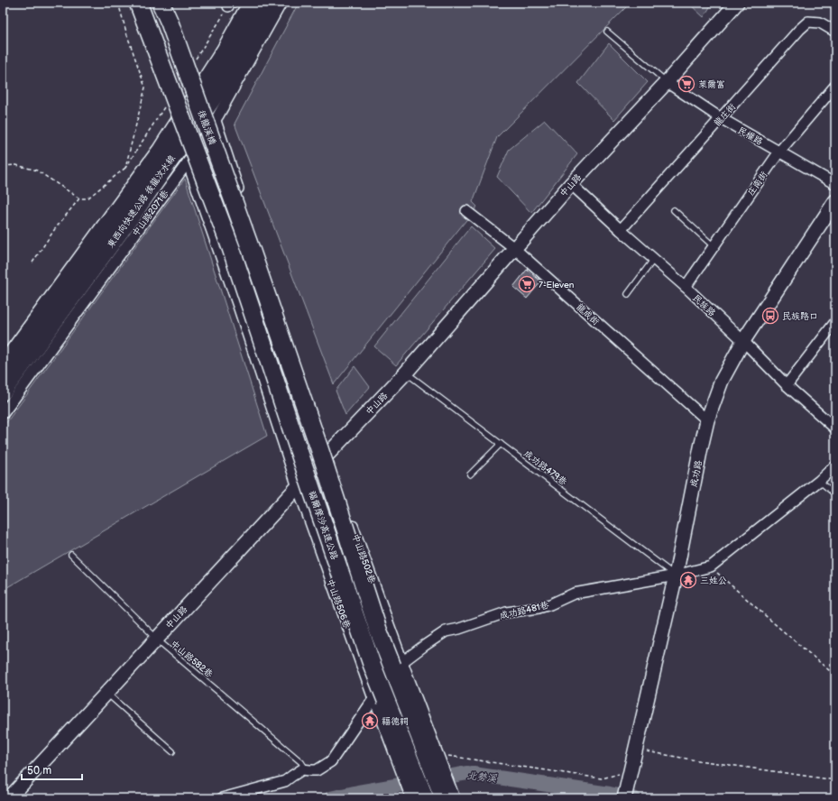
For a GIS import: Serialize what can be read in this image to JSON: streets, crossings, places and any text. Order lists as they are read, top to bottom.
{
  "streets": {
    "highway": ["後龍溪橋", "東西向快速公路 後龍汶水線", "福爾摩沙高速公路"],
    "main road": ["中山路", "成功路"],
    "street": [
      "龍庄街",
      "民權路",
      "庄南街",
      "中山路2071巷",
      "民族路",
      "龍成街",
      "中山路502巷",
      "中山路506巷",
      "成功路481巷"
    ],
    "lane": ["成功路479巷", "中山路582巷"]
  },
  "crossings": [
    ["龍庄街", "民權路"],
    ["龍庄街", "民族路"],
    ["後龍溪橋", "福爾摩沙高速公路"],
    ["民權路", "庄南街"],
    ["民權路", "中山路"],
    ["庄南街", "民族路"],
    ["中山路", "民族路"],
    ["中山路", "龍成街"],
    ["中山路", "成功路479巷"],
    ["中山路", "中山路502巷"],
    ["中山路", "中山路506巷"],
    ["中山路", "中山路582巷"],
    ["中山路2071巷", "中山路502巷"],
    ["中山路2071巷", "中山路506巷"],
    ["民族路", "成功路"],
    ["龍成街", "成功路"],
    ["成功路479巷", "成功路"],
    ["成功路479巷", "成功路481巷"],
    ["成功路", "成功路481巷"],
    ["中山路502巷", "成功路481巷"],
    ["中山路506巷", "成功路481巷"],
    ["成功路481巷", "中山路582巷"]
  ],
  "water": ["北勢溪"],
  "places": {
    "supermarket": ["萊爾富", "7-Eleven"],
    "bus stop": ["民族路口"],
    "temple": ["三姓公", "福德祠"]
  },
  "scale_bar": "50 m"
}
